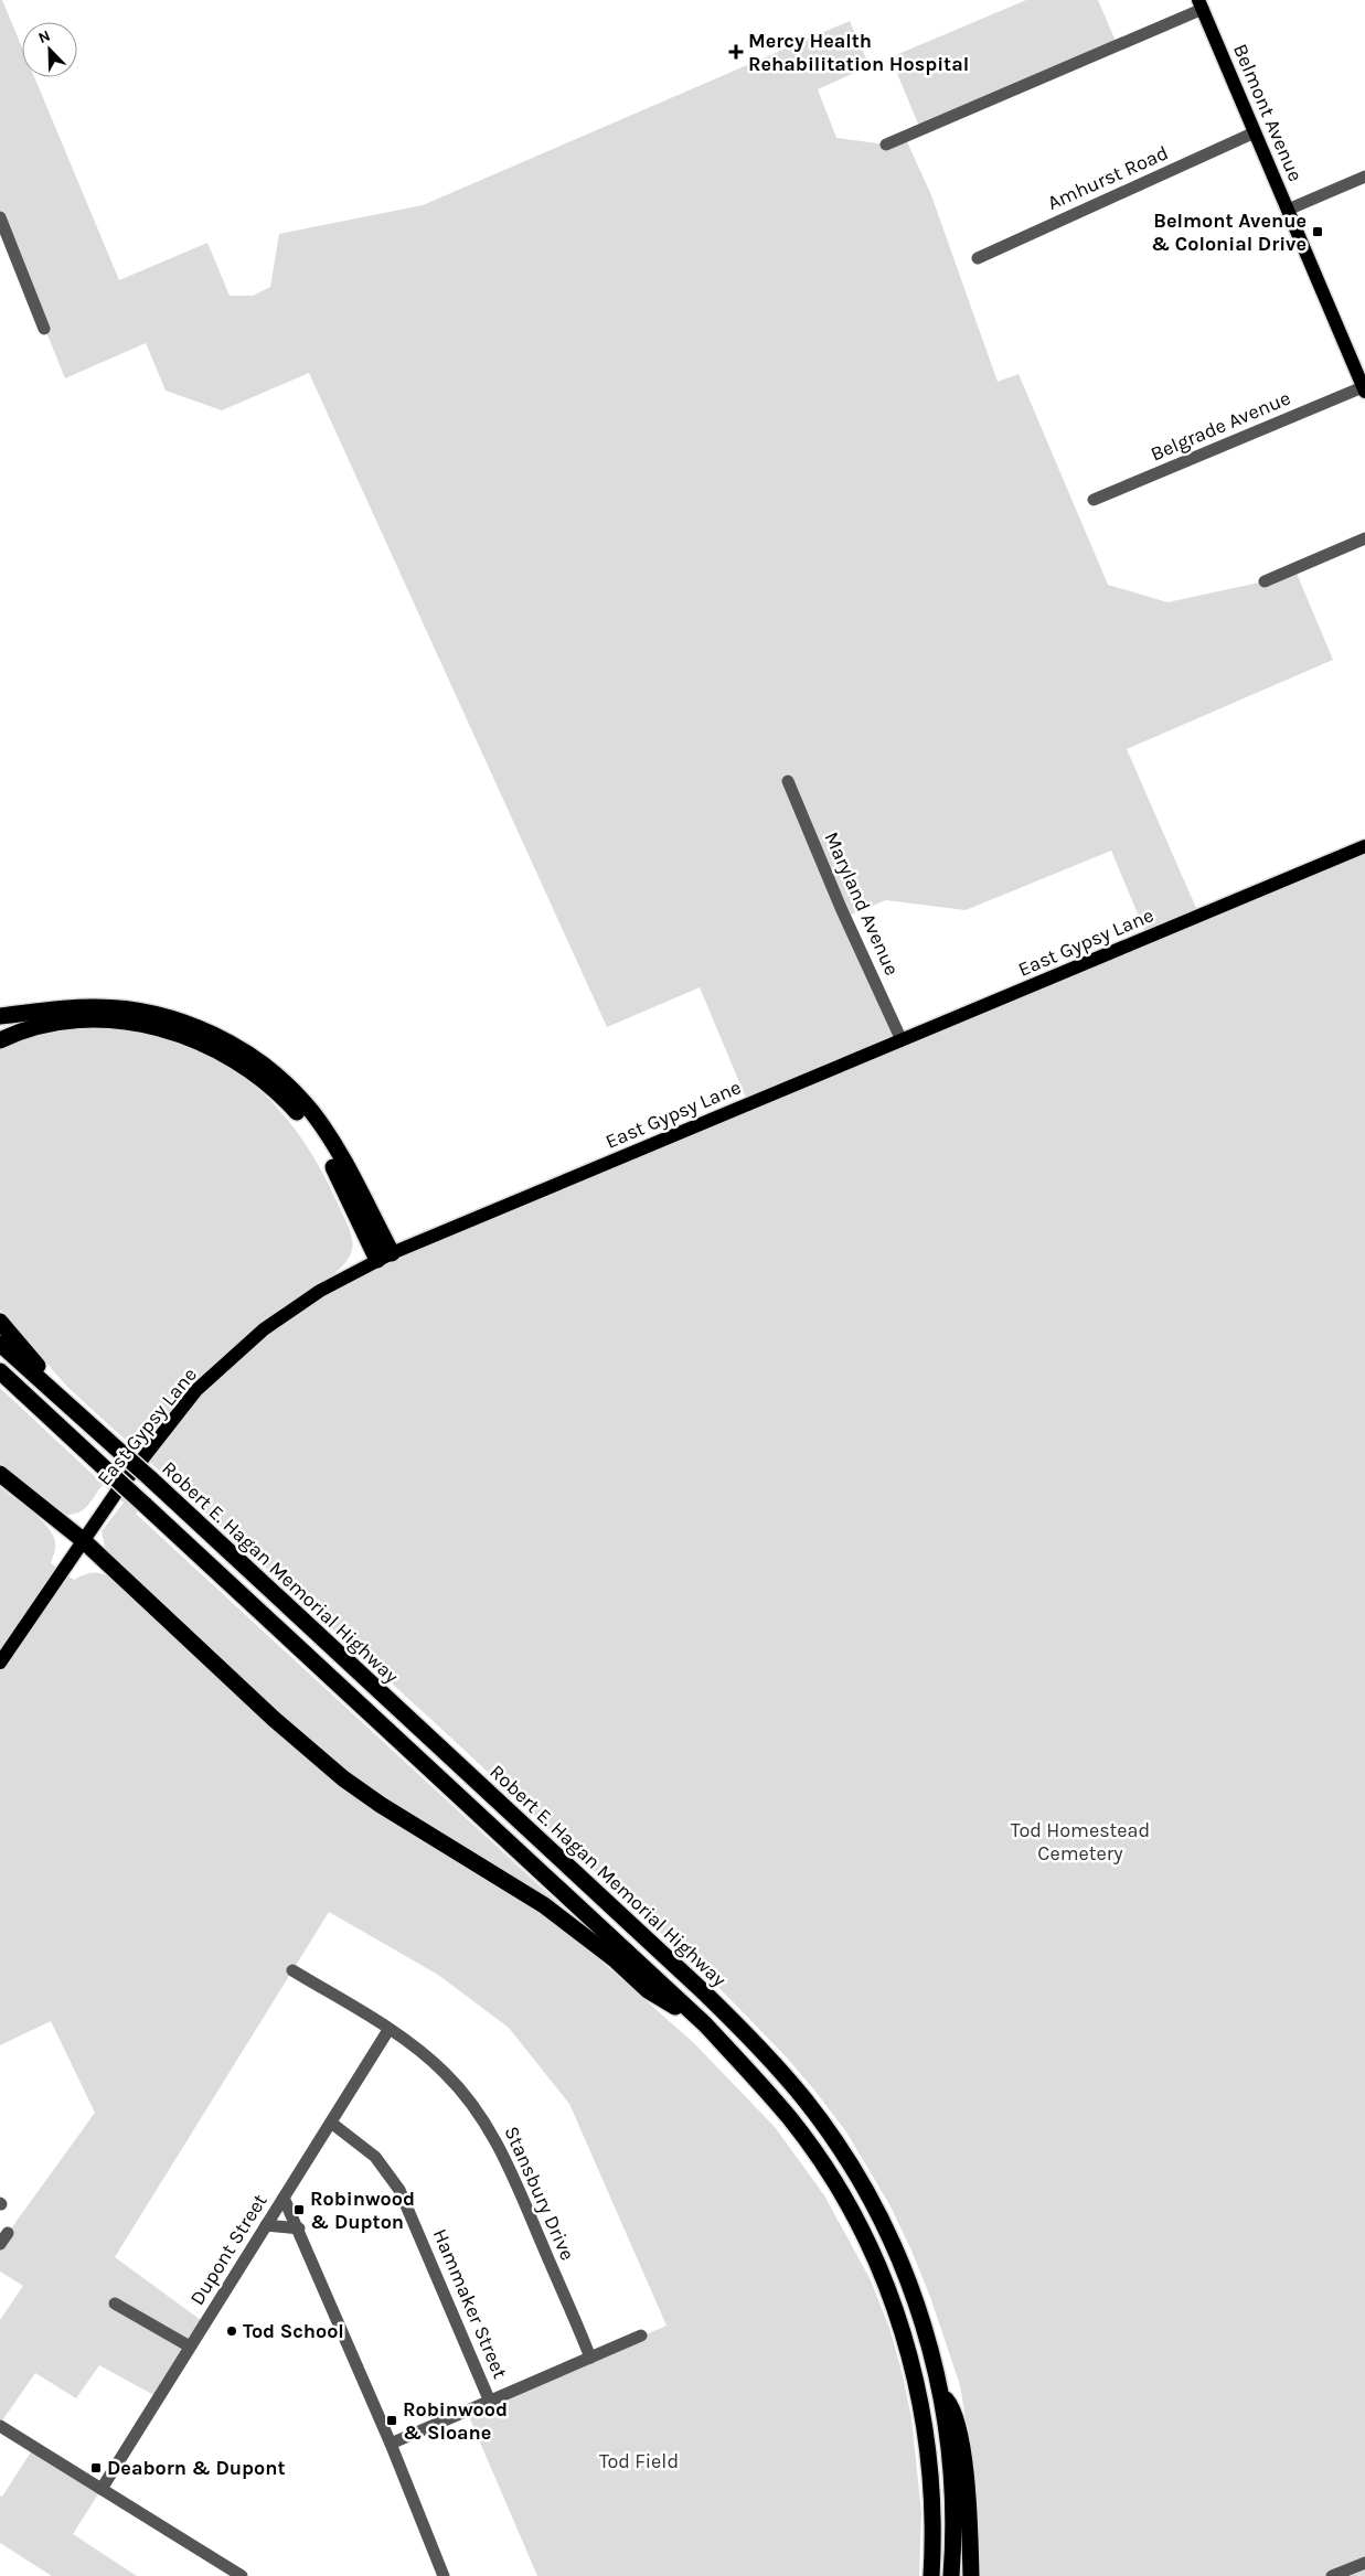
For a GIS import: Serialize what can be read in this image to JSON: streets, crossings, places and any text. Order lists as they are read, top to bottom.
{
  "streets": {
    "highway": ["Robert E. Hagan Memorial Highway"],
    "main road": ["Belmont Avenue", "East Gypsy Lane"],
    "street": [
      "Amhurst Road",
      "Belgrade Avenue",
      "Maryland Avenue",
      "Stansbury Drive",
      "Dupont Street",
      "Hammaker Street"
    ]
  },
  "crossings": [
    ["Belmont Avenue", "Amhurst Road"],
    ["Belmont Avenue", "Belgrade Avenue"],
    ["Maryland Avenue", "East Gypsy Lane"],
    ["Stansbury Drive", "Dupont Street"],
    ["Dupont Street", "Hammaker Street"]
  ],
  "parks": ["Tod Homestead Cemetery", "Tod Field"],
  "places": {
    "health": ["Mercy Health Rehabilitation Hospital"],
    "transit": [
      "Belmont Avenue & Colonial Drive",
      "Robinwood & Dupton",
      "Robinwood & Sloane",
      "Deaborn & Dupont"
    ],
    "other": ["Tod School"]
  },
  "north": "top left"
}
